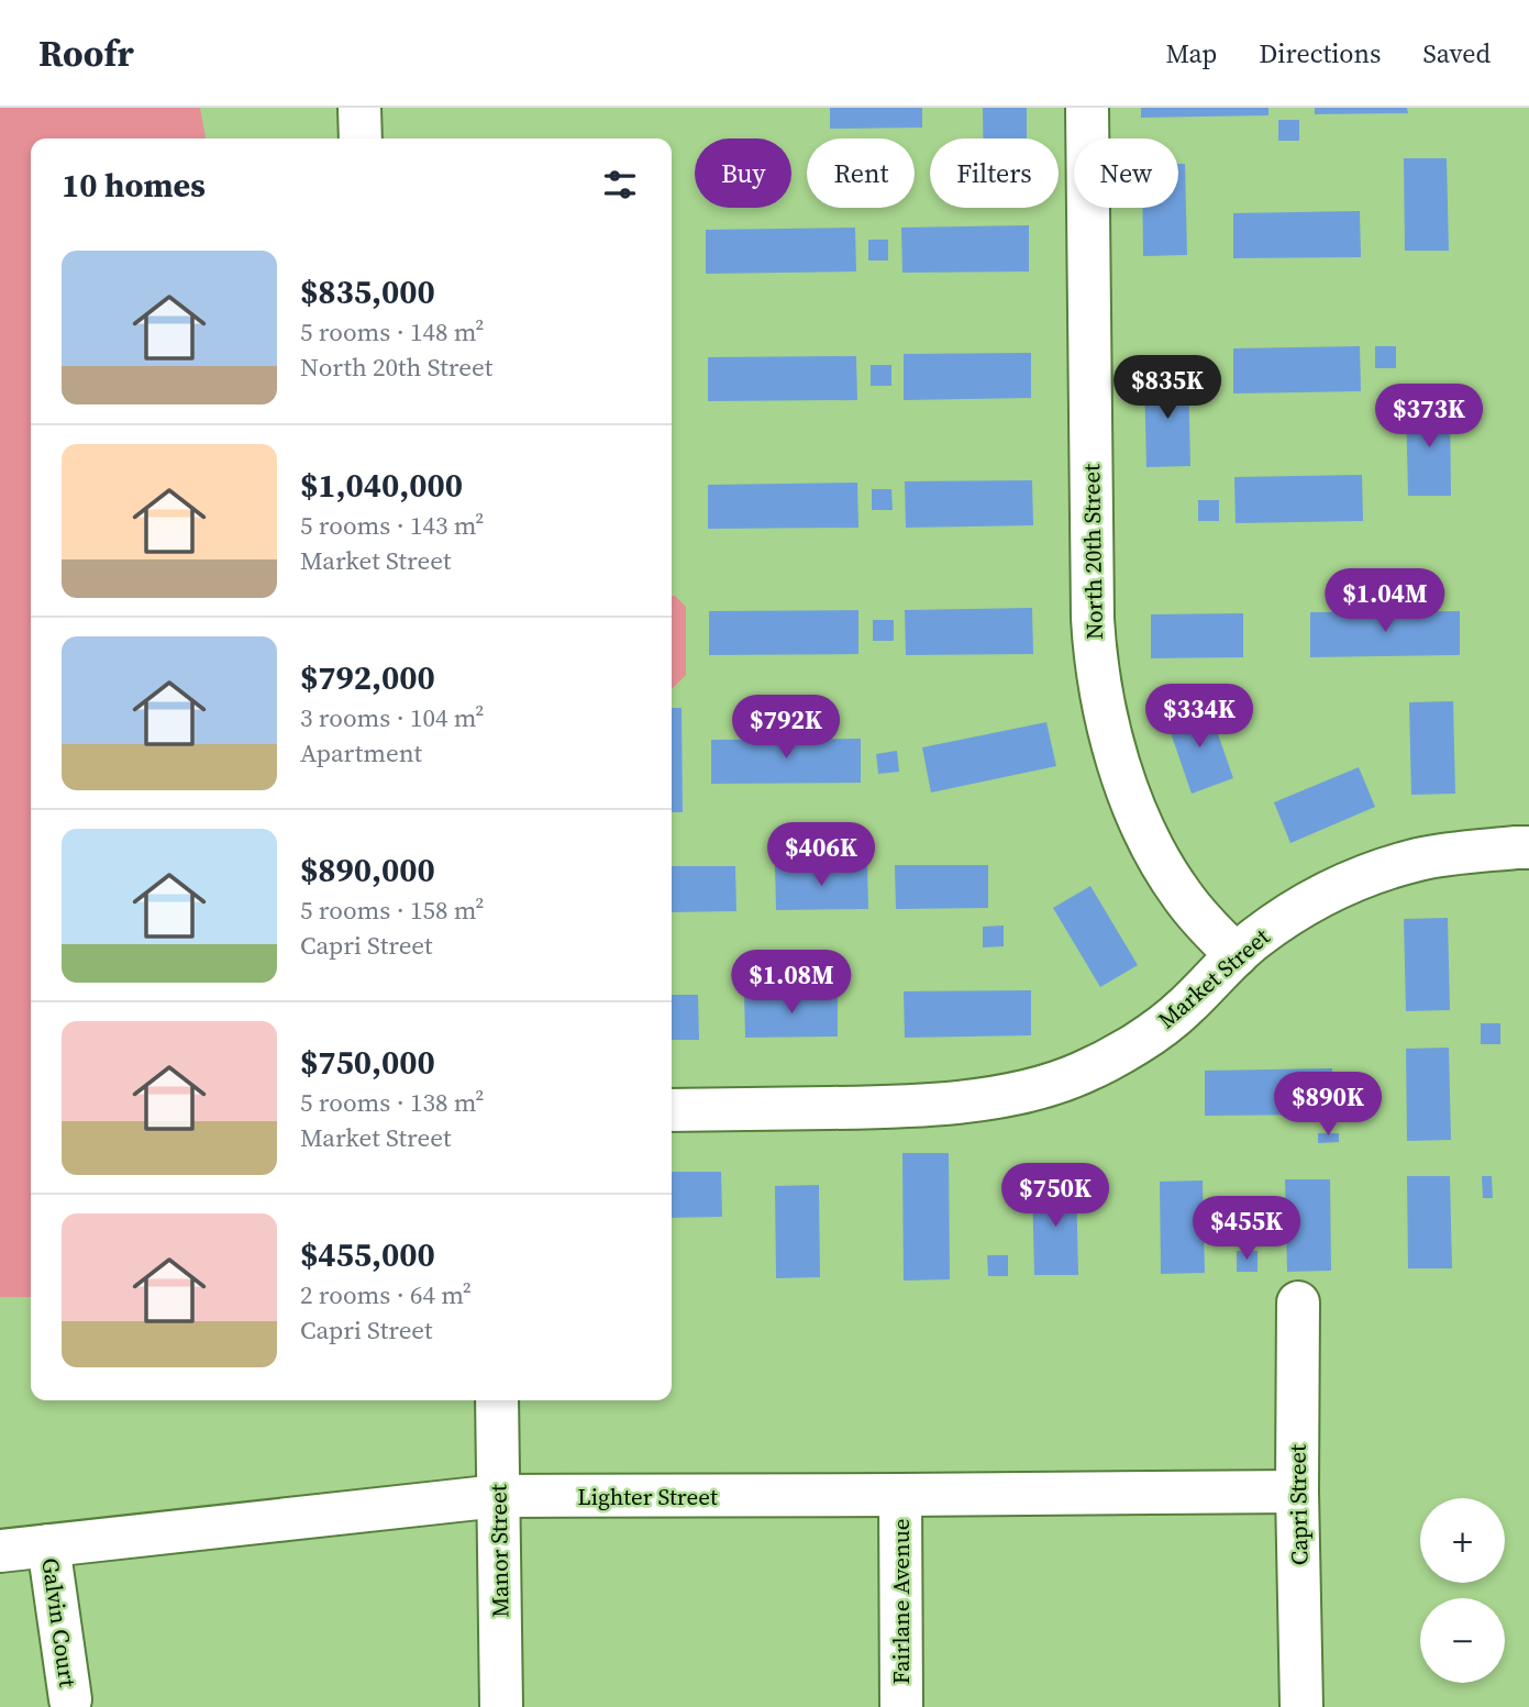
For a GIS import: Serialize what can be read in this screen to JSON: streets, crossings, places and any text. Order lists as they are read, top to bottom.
{
  "streets": {
    "street": [
      "North 20th Street",
      "Market Street",
      "Lighter Street",
      "Capri Street",
      "Manor Street",
      "Fairlane Avenue",
      "Galvin Court"
    ]
  },
  "crossings": [
    ["North 20th Street", "Market Street"],
    ["Lighter Street", "Capri Street"],
    ["Lighter Street", "Manor Street"],
    ["Lighter Street", "Fairlane Avenue"],
    ["Lighter Street", "Galvin Court"]
  ],
  "page": {
    "header": "Roofr",
    "nav": ["Map", "Directions", "Saved"],
    "chip": [
      "Buy",
      "Rent",
      "Filters",
      "New"
    ],
    "heading": "10 homes",
    "list": [
      {
        "name": "$835,000",
        "note": "5 rooms · 148 m² · North 20th Street"
      },
      {
        "name": "$1,040,000",
        "note": "5 rooms · 143 m² · Market Street"
      },
      {
        "name": "$792,000",
        "note": "3 rooms · 104 m² · Apartment"
      },
      {
        "name": "$890,000",
        "note": "5 rooms · 158 m² · Capri Street"
      },
      {
        "name": "$750,000",
        "note": "5 rooms · 138 m² · Market Street"
      },
      {
        "name": "$455,000",
        "note": "2 rooms · 64 m² · Capri Street"
      }
    ],
    "price": [
      "$835K",
      "$373K",
      "$1.04M",
      "$334K",
      "$792K",
      "$406K",
      "$1.08M",
      "$890K",
      "$750K",
      "$455K"
    ],
    "map_buttons": ["+", "−"]
  }
}
